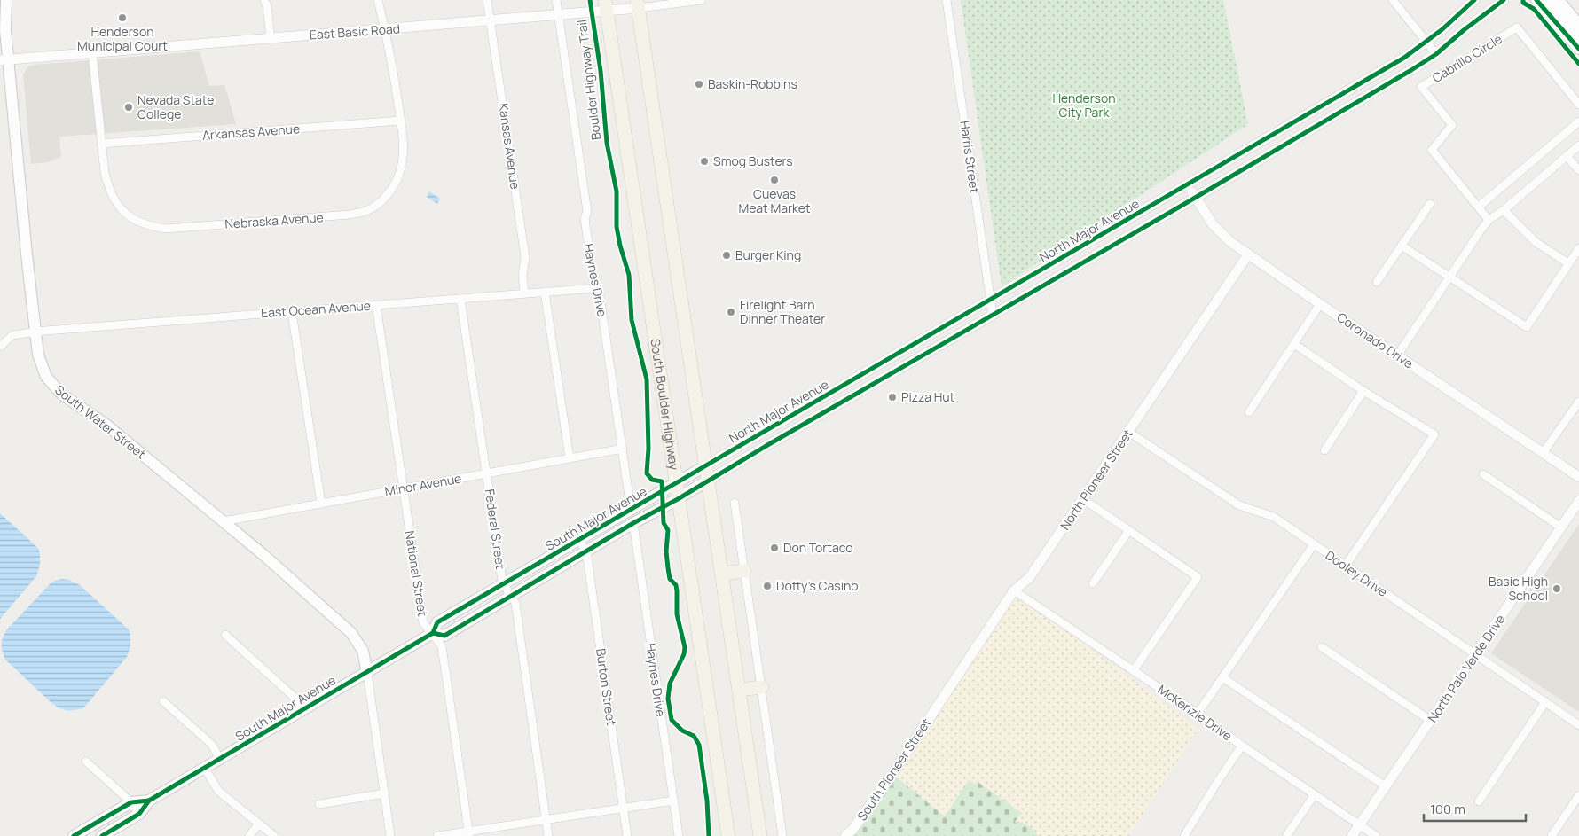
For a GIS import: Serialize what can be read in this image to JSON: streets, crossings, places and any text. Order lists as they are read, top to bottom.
{
  "streets": {
    "main road": ["South Boulder Highway", "South Water Street", "South Major Avenue"],
    "street": [
      "East Basic Road",
      "Cabrillo Circle",
      "Arkansas Avenue",
      "Kansas Avenue",
      "Harris Street",
      "Nebraska Avenue",
      "North Major Avenue",
      "Haynes Drive",
      "East Ocean Avenue",
      "Coronado Drive",
      "North Pioneer Street",
      "Minor Avenue",
      "Federal Street",
      "National Street",
      "Dooley Drive",
      "North Palo Verde Drive",
      "Burton Street",
      "McKenzie Drive",
      "South Pioneer Street"
    ],
    "cycle path": ["Boulder Highway Trail"]
  },
  "crossings": [
    ["East Basic Road", "Kansas Avenue"],
    ["East Basic Road", "Nebraska Avenue"],
    ["East Basic Road", "Haynes Drive"],
    ["East Basic Road", "South Boulder Highway"],
    ["East Basic Road", "South Water Street"],
    ["Arkansas Avenue", "Nebraska Avenue"],
    ["Kansas Avenue", "East Ocean Avenue"],
    ["Harris Street", "North Major Avenue"],
    ["North Major Avenue", "Coronado Drive"],
    ["North Major Avenue", "South Major Avenue"],
    ["Haynes Drive", "East Ocean Avenue"],
    ["Haynes Drive", "Minor Avenue"],
    ["Haynes Drive", "South Major Avenue"],
    ["East Ocean Avenue", "South Water Street"],
    ["East Ocean Avenue", "Federal Street"],
    ["East Ocean Avenue", "National Street"],
    ["Coronado Drive", "North Pioneer Street"],
    ["South Boulder Highway", "South Major Avenue"],
    ["South Water Street", "Minor Avenue"],
    ["South Water Street", "South Major Avenue"],
    ["North Pioneer Street", "Dooley Drive"],
    ["North Pioneer Street", "McKenzie Drive"],
    ["North Pioneer Street", "South Pioneer Street"],
    ["Minor Avenue", "Federal Street"],
    ["Minor Avenue", "National Street"],
    ["South Major Avenue", "Federal Street"],
    ["South Major Avenue", "National Street"],
    ["South Major Avenue", "Burton Street"],
    ["Dooley Drive", "North Palo Verde Drive"],
    ["North Palo Verde Drive", "McKenzie Drive"]
  ],
  "parks": ["Henderson City Park"],
  "places": [
    "Henderson Municipal Court",
    "Baskin-Robbins",
    "Nevada State College",
    "Smog Busters",
    "Cuevas Meat Market",
    "Burger King",
    "Firelight Barn Dinner Theater",
    "Pizza Hut",
    "Don Tortaco",
    "Dotty's Casino",
    "Basic High School"
  ],
  "scale_bar": "100 m"
}
